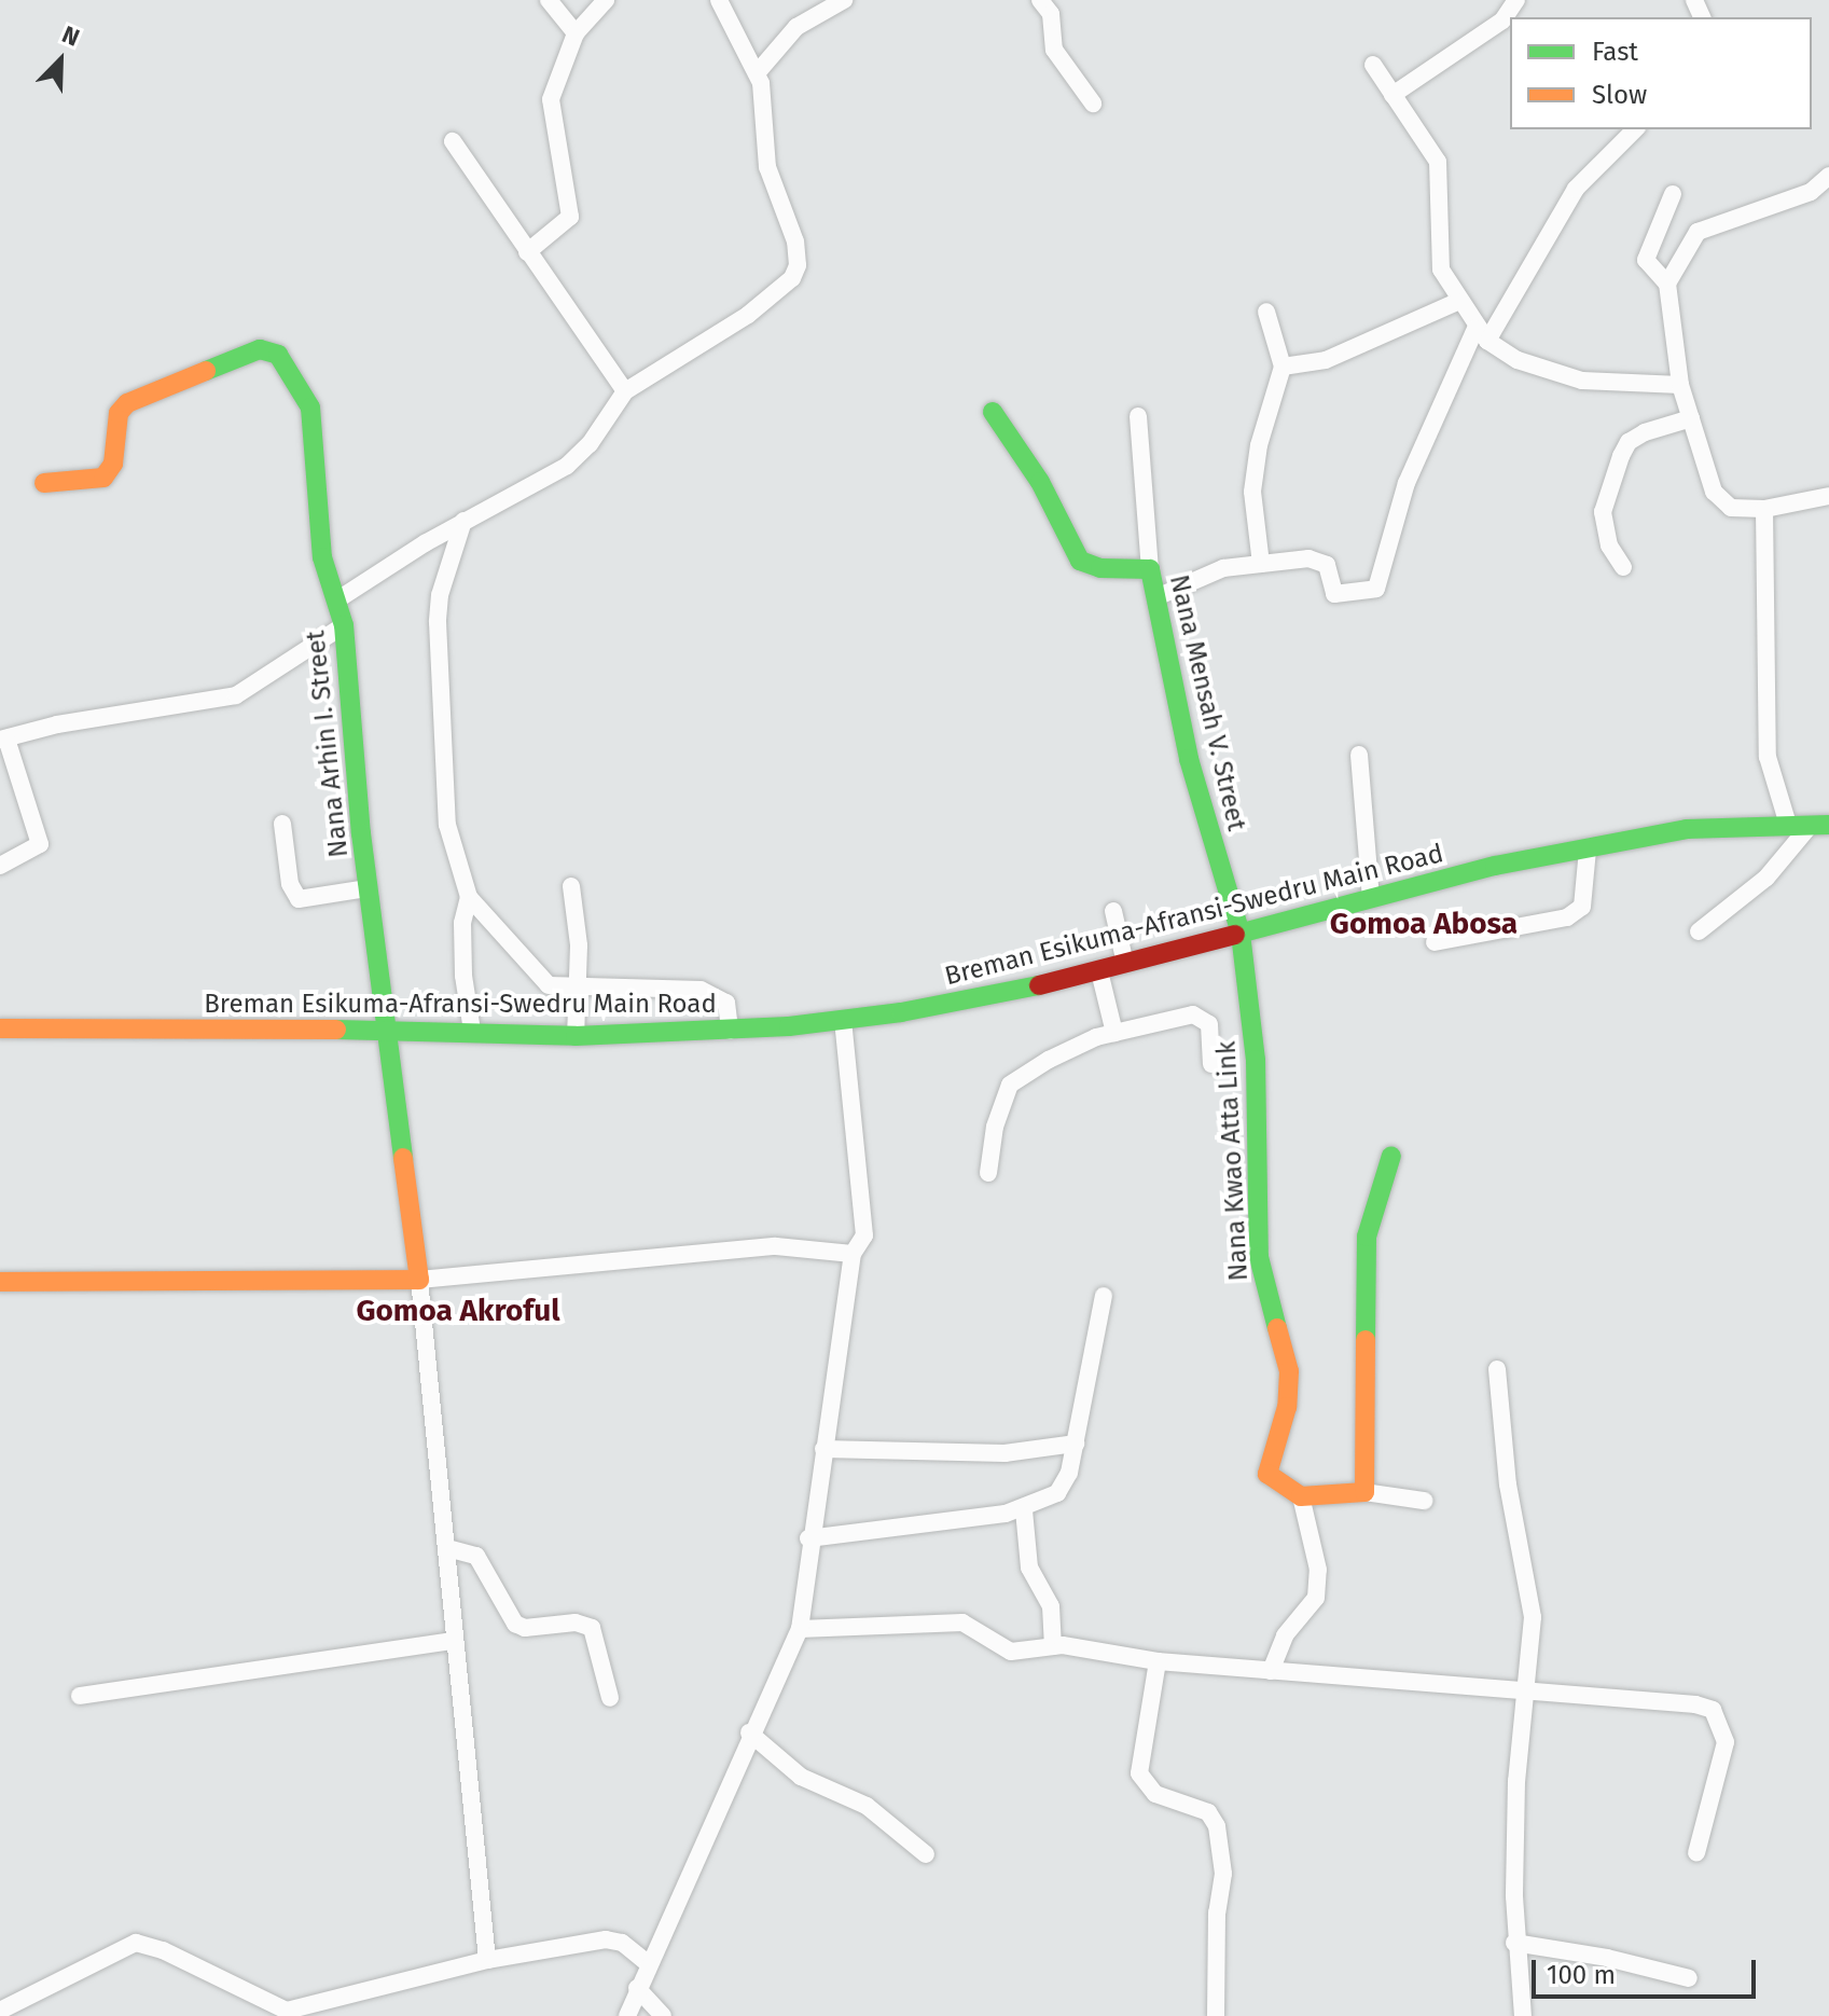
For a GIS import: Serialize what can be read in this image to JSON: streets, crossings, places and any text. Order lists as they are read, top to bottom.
{
  "streets": {
    "street": [
      "Nana Mensah V. Street",
      "Nana Arhin I. Street",
      "Breman Esikuma-Afransi-Swedru Main Road",
      "Nana Kwao Atta Link"
    ]
  },
  "crossings": [
    ["Nana Mensah V. Street", "Breman Esikuma-Afransi-Swedru Main Road"],
    ["Nana Mensah V. Street", "Nana Kwao Atta Link"],
    ["Nana Arhin I. Street", "Breman Esikuma-Afransi-Swedru Main Road"],
    ["Breman Esikuma-Afransi-Swedru Main Road", "Nana Kwao Atta Link"]
  ],
  "districts": ["Gomoa Abosa", "Gomoa Akroful"],
  "legend": ["Fast", "Slow"],
  "scale_bar": "100 m",
  "north": "top right"
}
